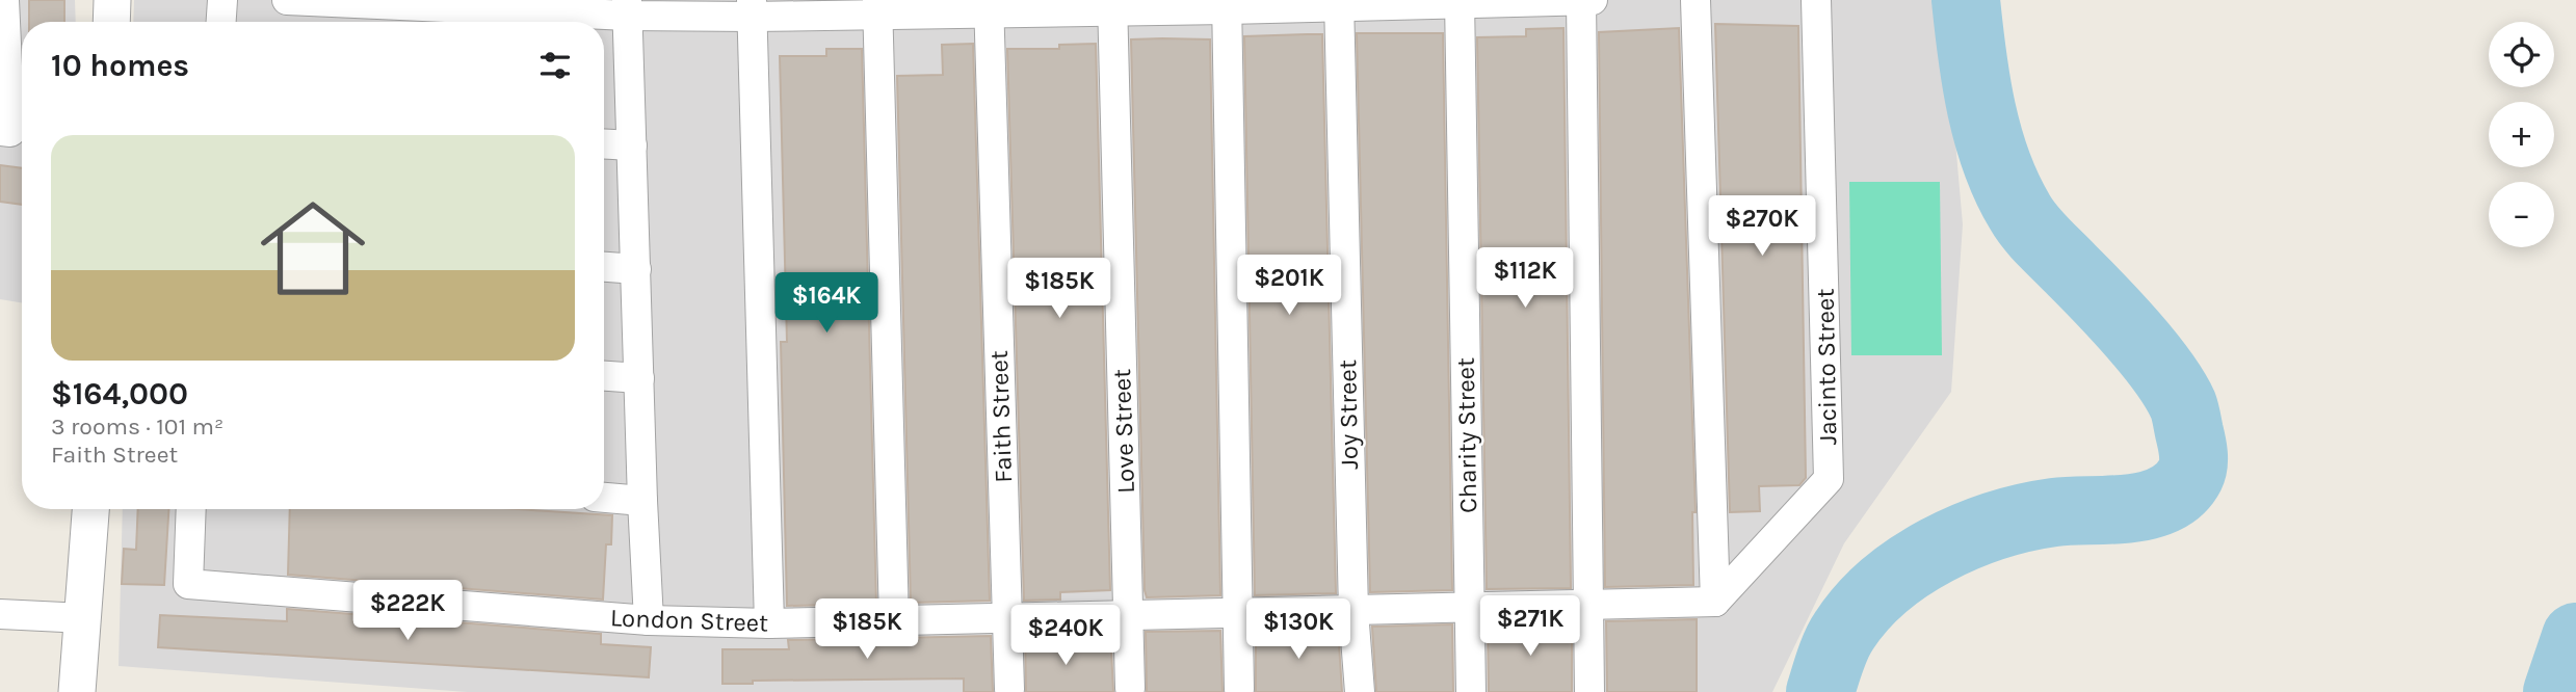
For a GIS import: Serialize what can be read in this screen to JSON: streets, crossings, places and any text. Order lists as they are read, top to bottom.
{
  "streets": {
    "street": [
      "Jacinto Street",
      "Joy Street",
      "Faith Street",
      "Love Street",
      "Charity Street",
      "London Street"
    ]
  },
  "crossings": [
    ["Jacinto Street", "London Street"],
    ["Joy Street", "London Street"],
    ["Faith Street", "London Street"],
    ["Love Street", "London Street"],
    ["Charity Street", "London Street"]
  ],
  "page": {
    "map_buttons": ["+", "−"],
    "heading": "10 homes",
    "list": [
      {
        "name": "$164,000",
        "note": "3 rooms · 101 m² · Faith Street"
      }
    ],
    "price": [
      "$270K",
      "$112K",
      "$201K",
      "$185K",
      "$164K",
      "$222K",
      "$271K",
      "$185K",
      "$130K",
      "$240K"
    ]
  }
}
